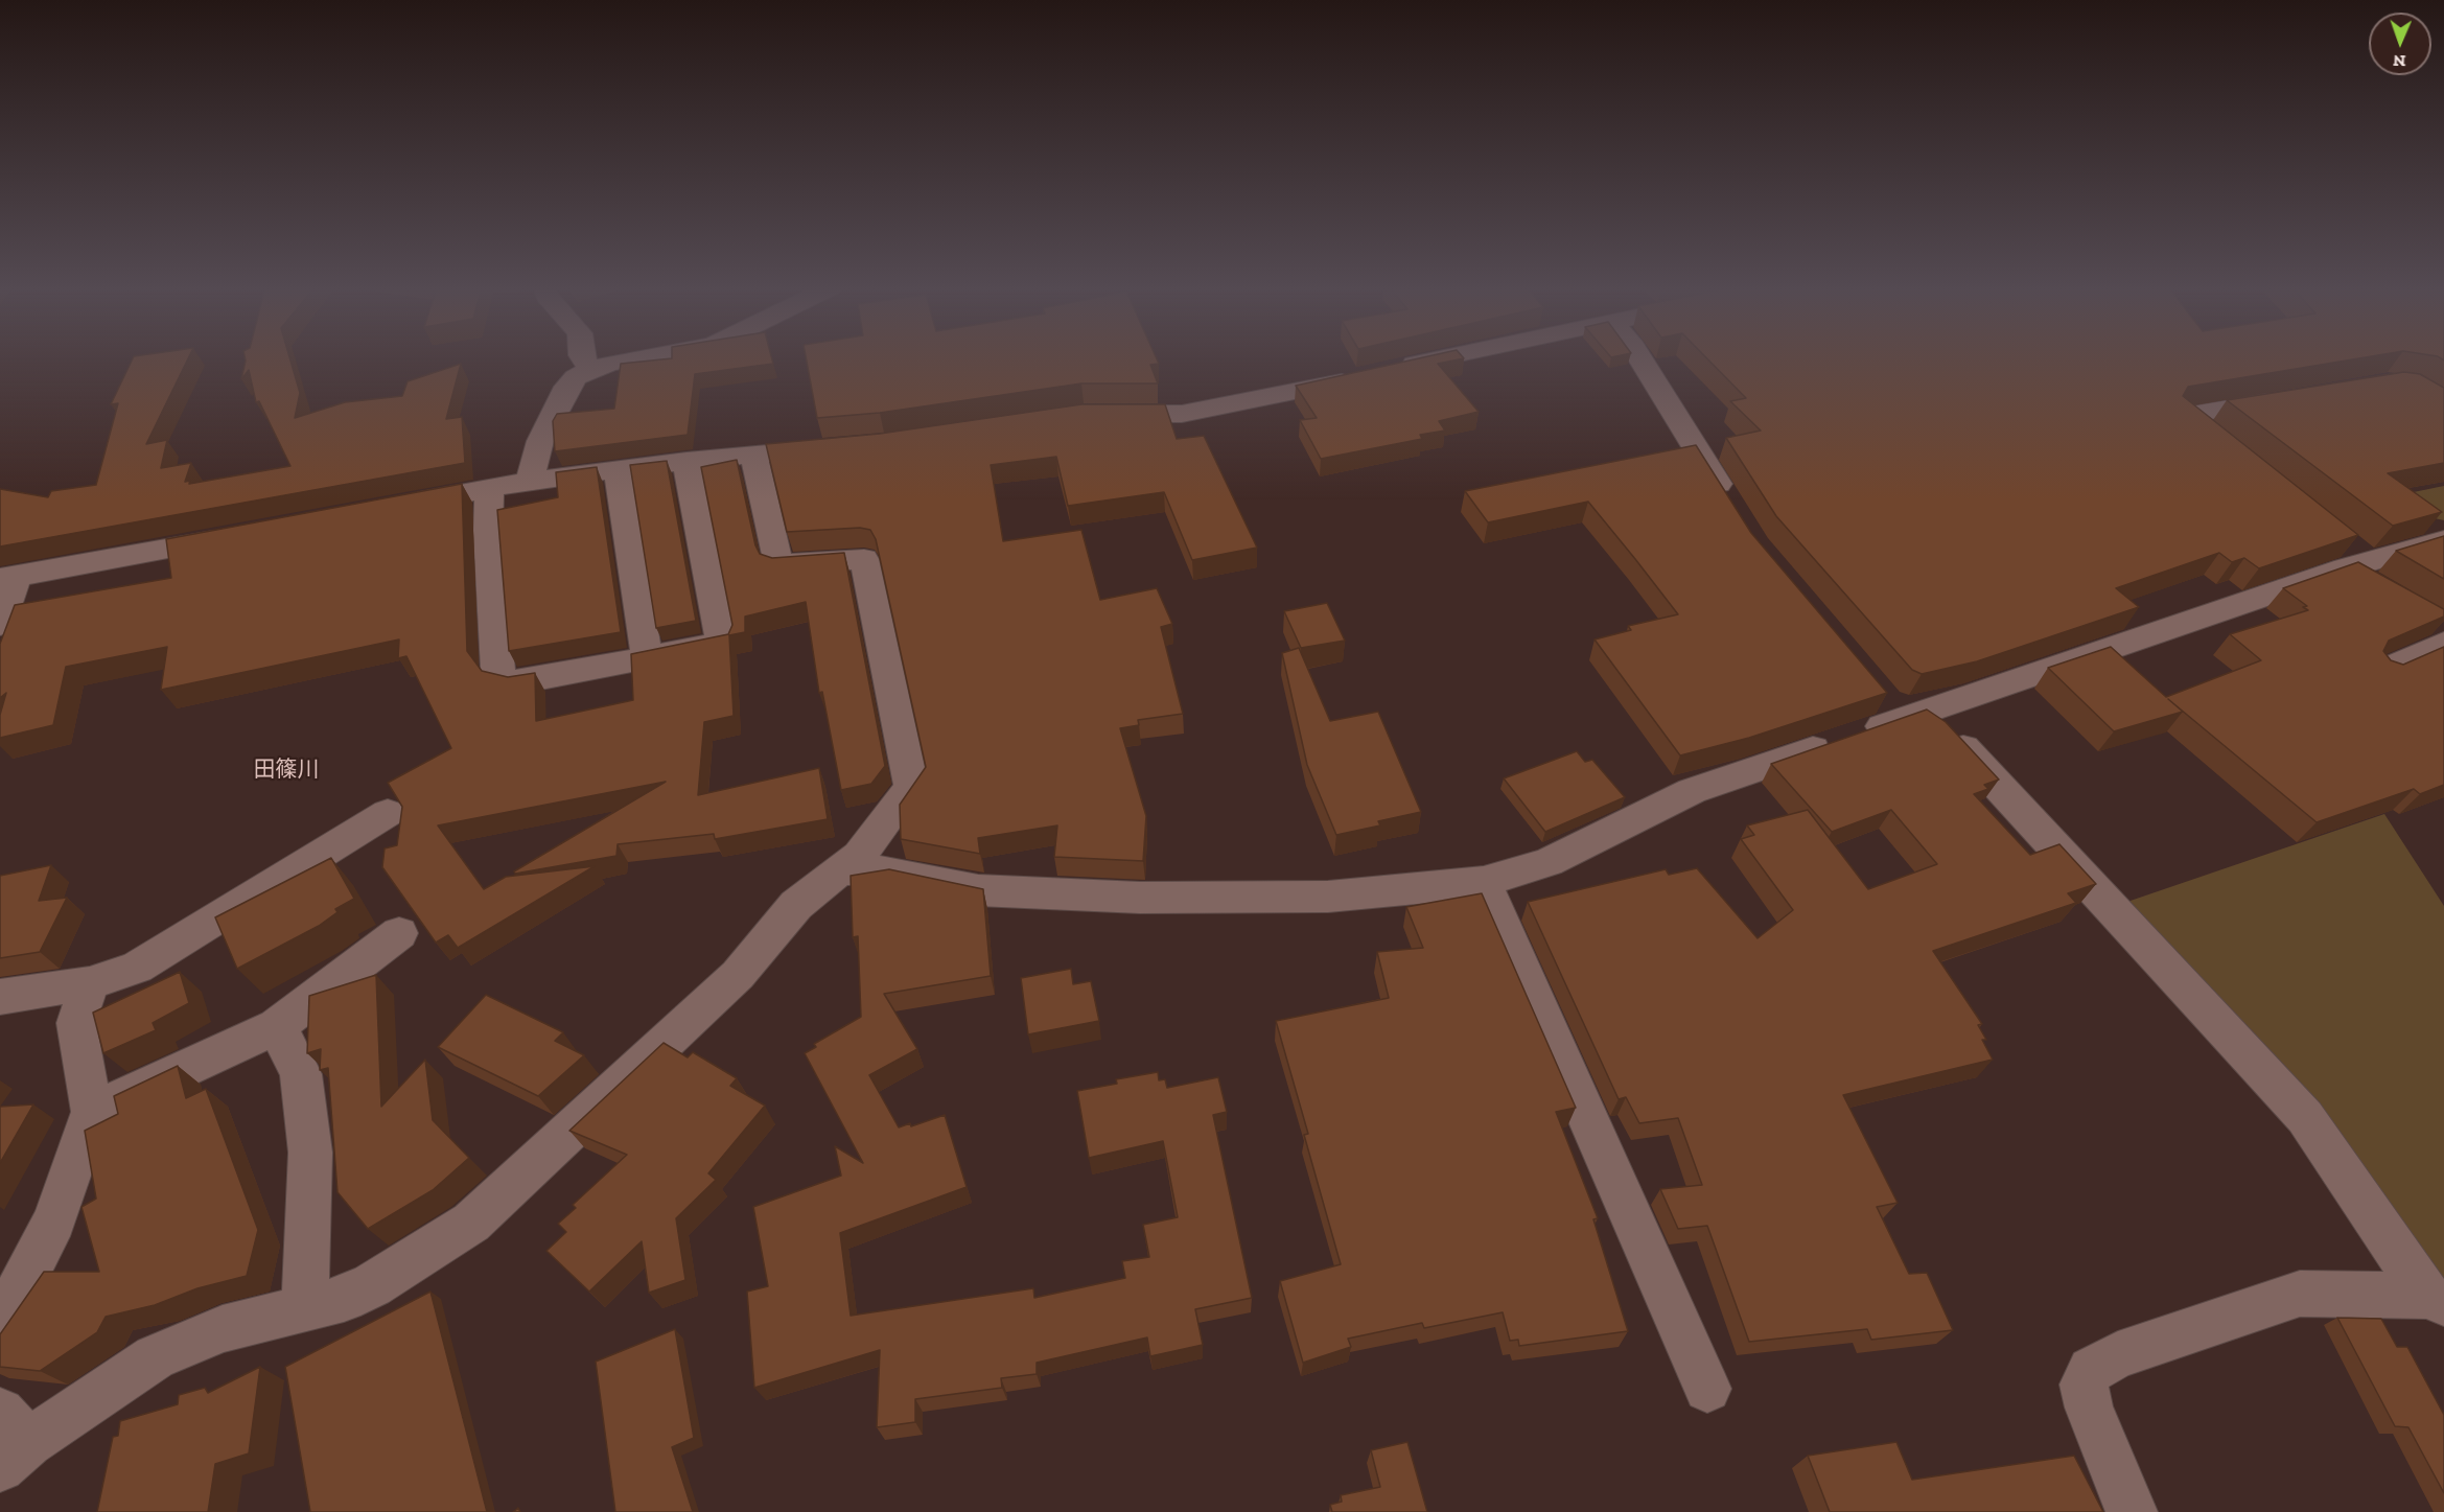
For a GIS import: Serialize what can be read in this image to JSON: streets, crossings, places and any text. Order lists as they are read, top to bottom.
{
  "districts": ["田篠川"],
  "north": "bottom"
}
